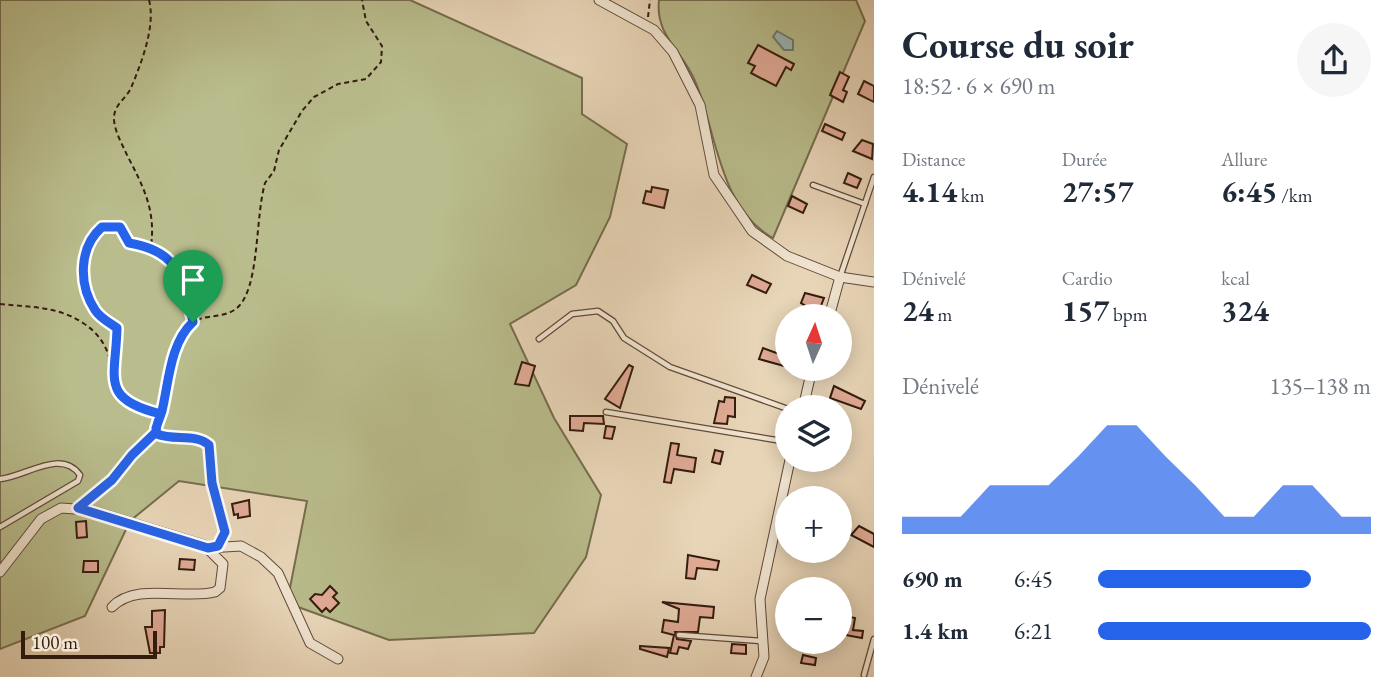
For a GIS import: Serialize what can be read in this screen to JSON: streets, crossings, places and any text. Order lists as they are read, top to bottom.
{
  "scale_bar": "100 m",
  "north": "top",
  "page": {
    "heading": ["Course du soir", "18:52 · 6 × 690 m"],
    "stats": [
      ["Distance", "4.14 km"],
      ["Durée", "27:57"],
      ["Allure", "6:45 /km"],
      ["Dénivelé", "24 m"],
      ["Cardio", "157 bpm"],
      ["kcal", "324"]
    ],
    "map_buttons": ["+", "−"],
    "chart": ["Dénivelé", "135–138 m"],
    "list": [
      {
        "name": "690 m",
        "note": "6:45"
      },
      {
        "name": "1.4 km",
        "note": "6:21"
      }
    ],
    "scale": "100 m"
  }
}
